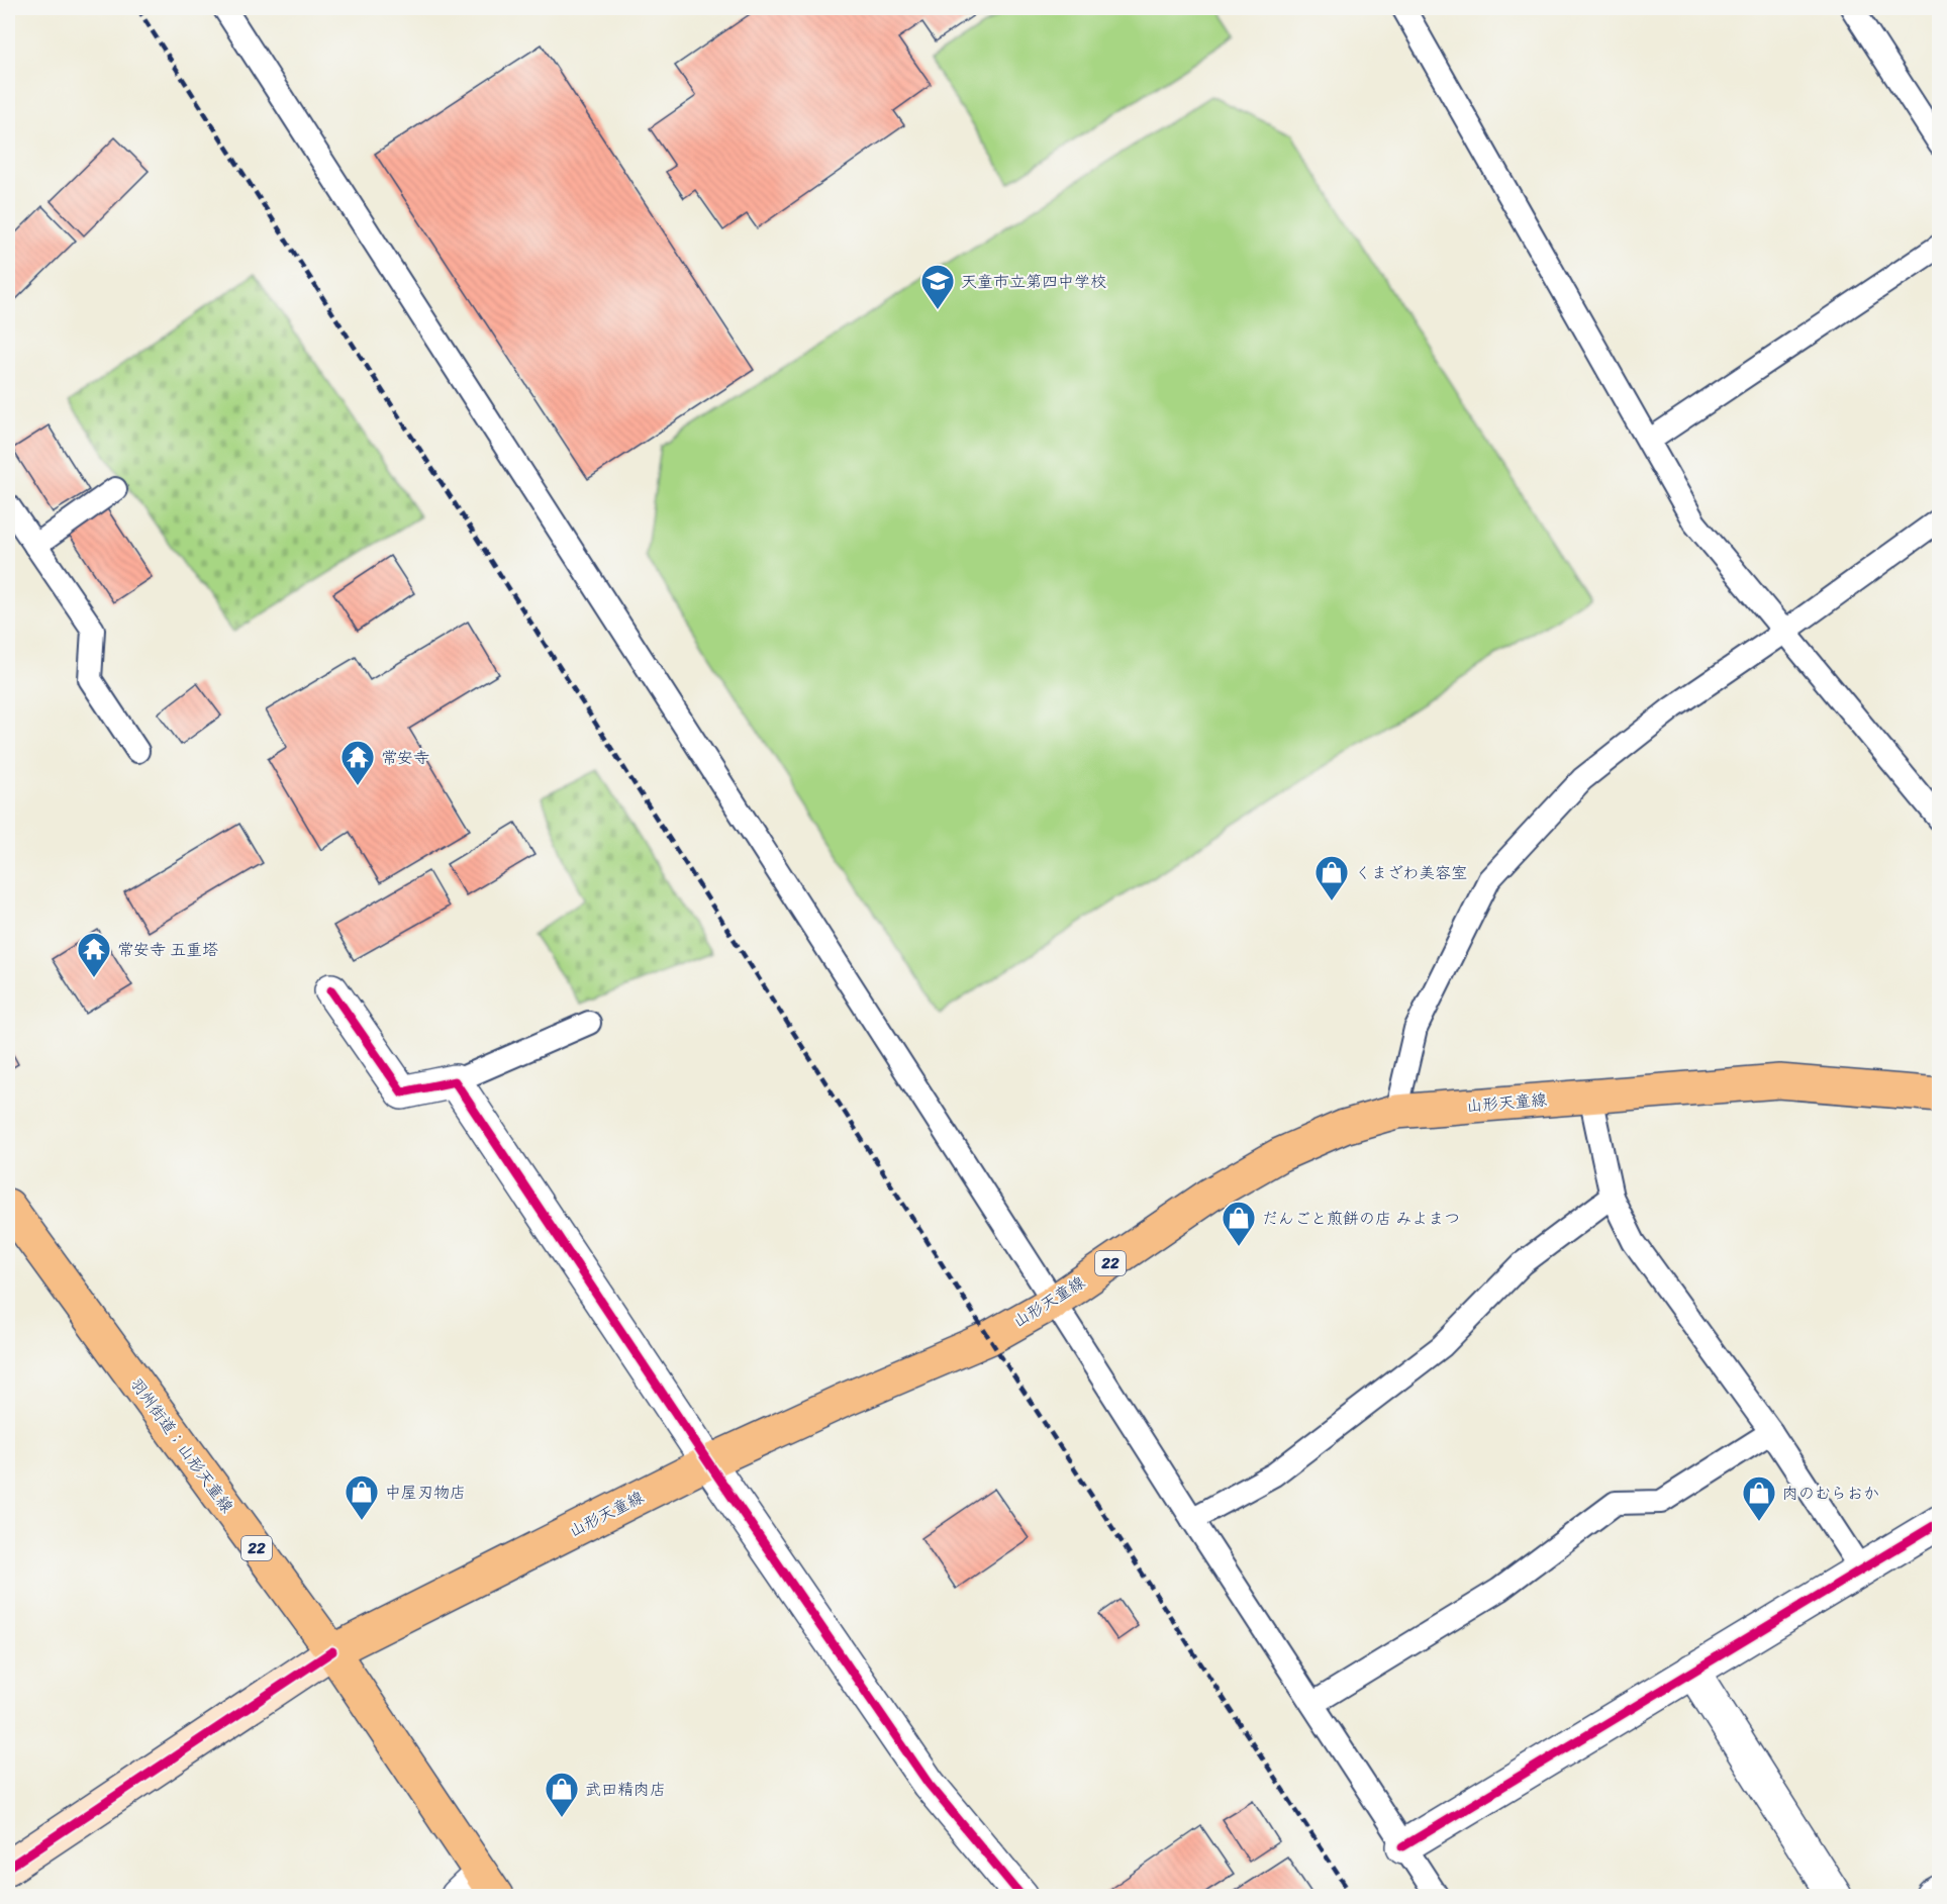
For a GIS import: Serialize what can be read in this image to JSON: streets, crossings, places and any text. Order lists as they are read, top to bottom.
{
  "streets": {
    "main road": ["山形天童線", "22", "羽州街道；山形天童線"]
  },
  "crossings": [
    ["山形天童線", "羽州街道；山形天童線"]
  ],
  "places": {
    "school or university": ["天童市立第四中学校"],
    "temple": ["常安寺", "常安寺 五重塔"],
    "shop": [
      "くまざわ美容室",
      "だんごと煎餅の店 みよまつ",
      "中屋刃物店",
      "肉のむらおか",
      "武田精肉店"
    ]
  }
}
